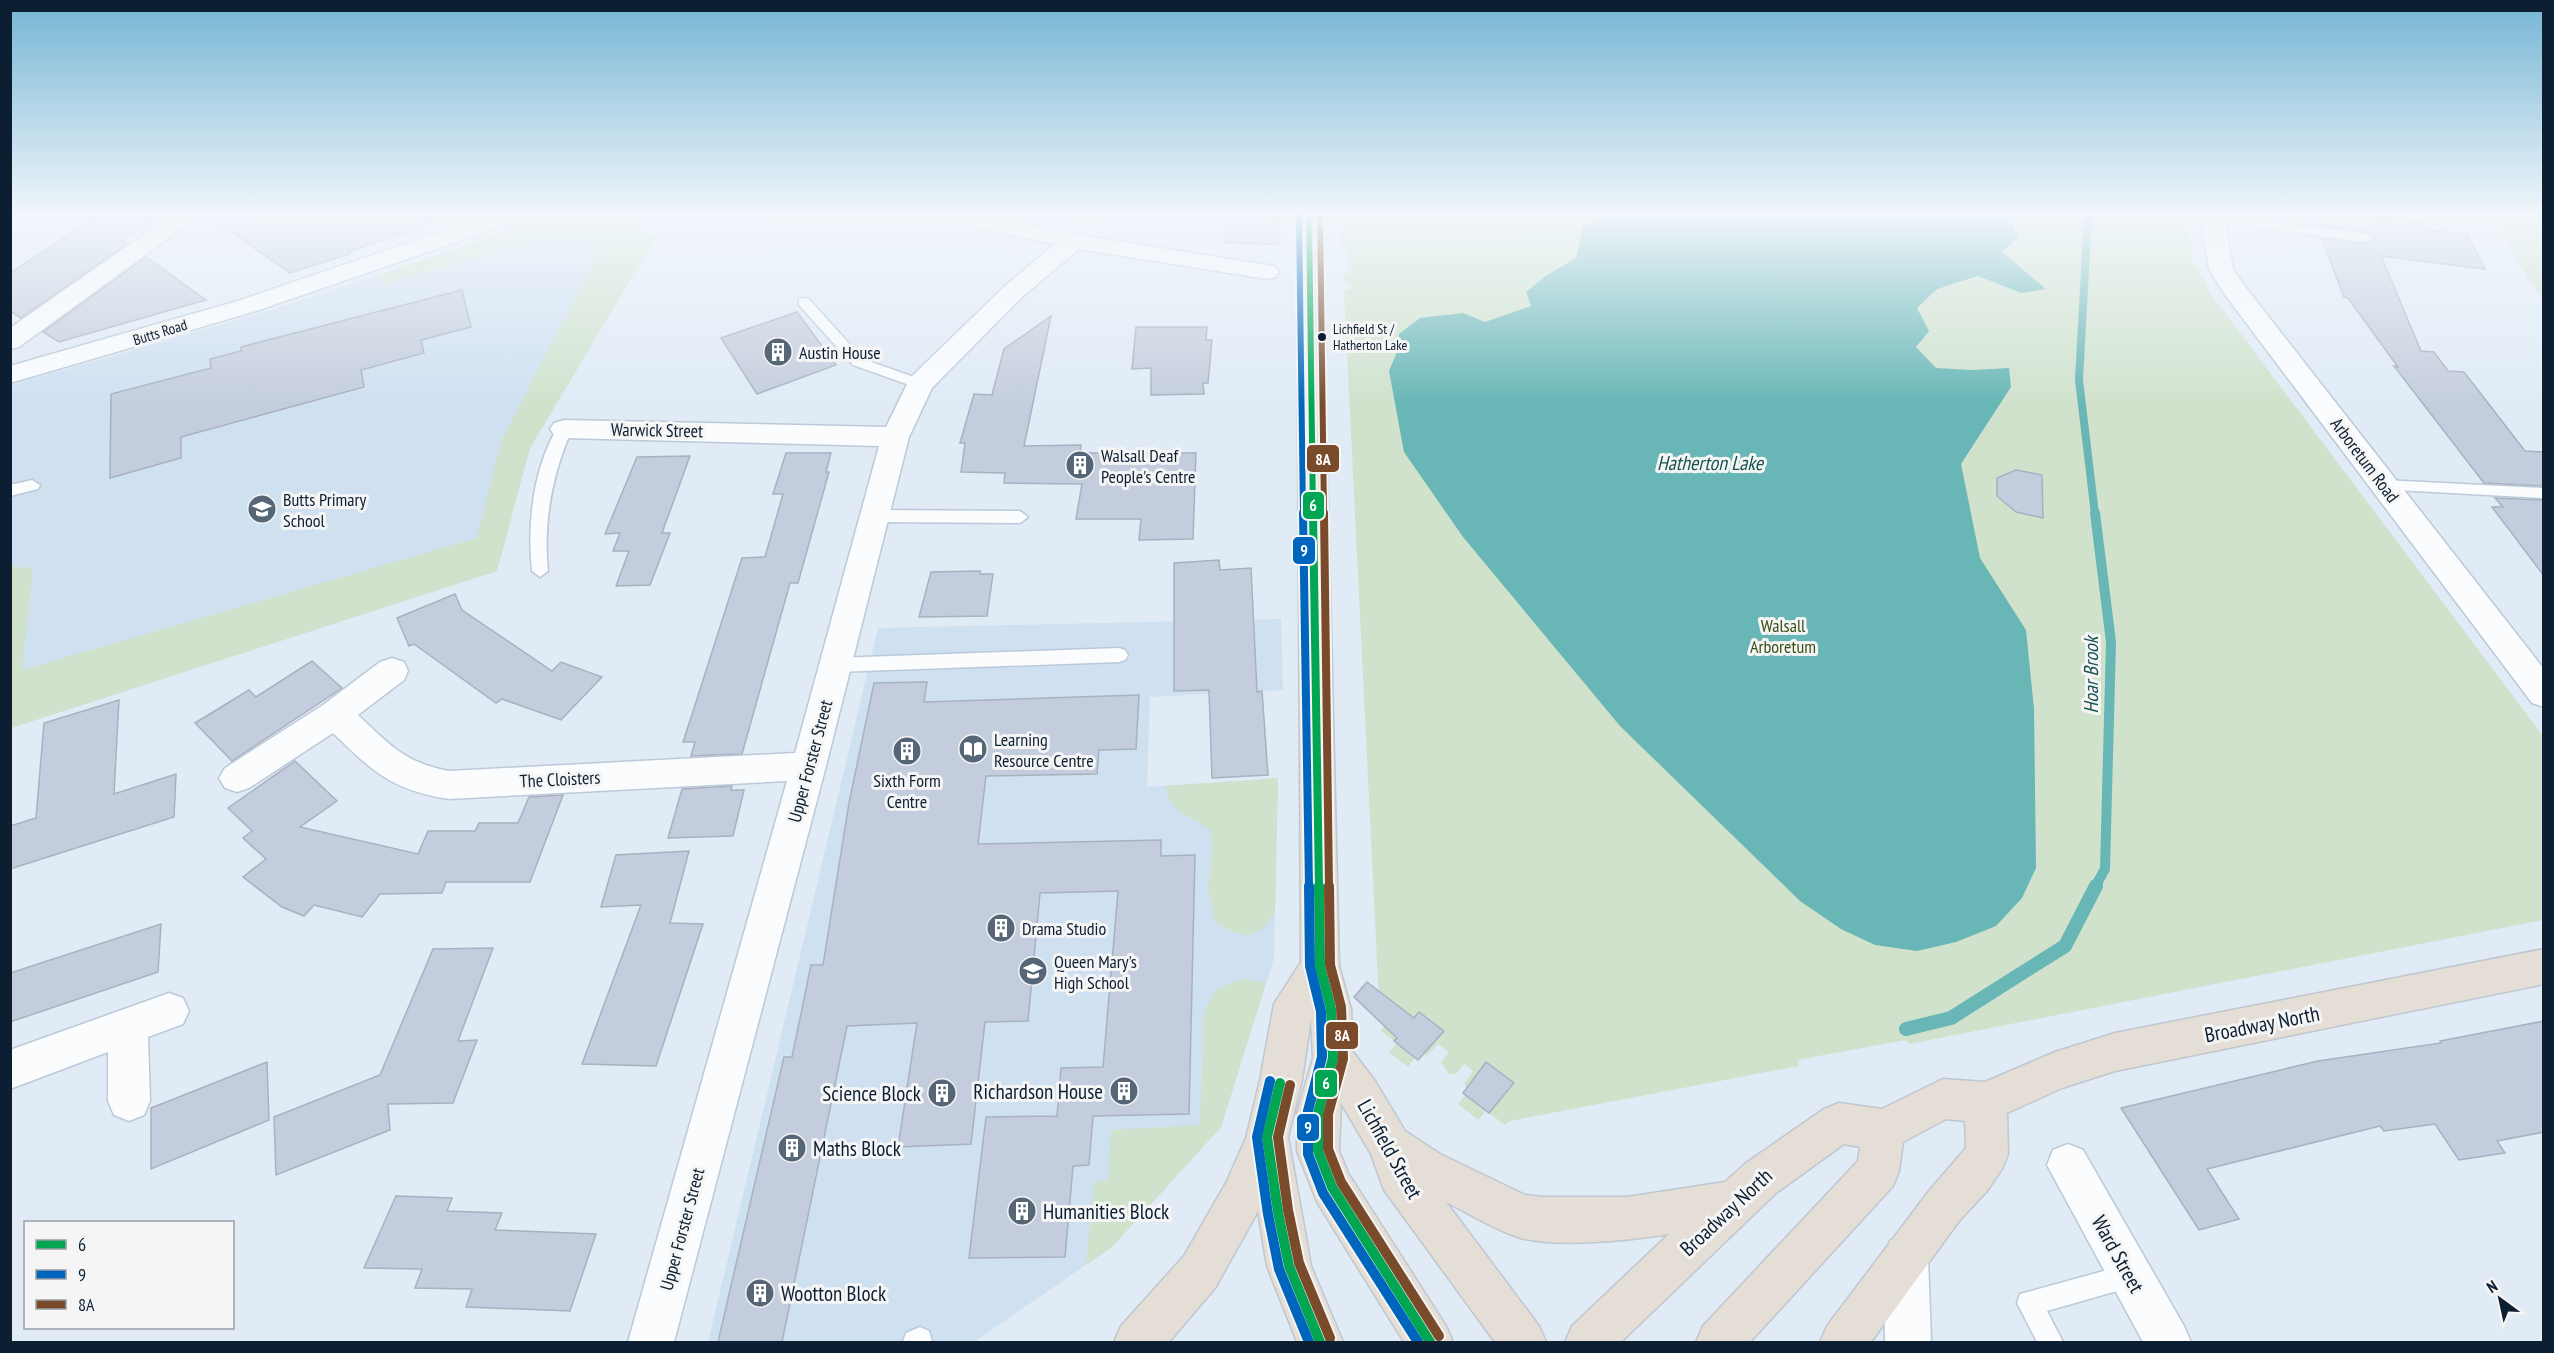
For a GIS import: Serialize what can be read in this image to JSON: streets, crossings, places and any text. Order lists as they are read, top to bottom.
{
  "streets": {
    "highway": ["Broadway North", "Lichfield Street"],
    "street": [
      "Butts Road",
      "Warwick Street",
      "Arboretum Road",
      "Upper Forster Street",
      "The Cloisters",
      "Ward Street"
    ]
  },
  "crossings": [
    ["Warwick Street", "Upper Forster Street"],
    ["Upper Forster Street", "The Cloisters"]
  ],
  "water": ["Hatherton Lake", "Hoar Brook"],
  "parks": ["Walsall Arboretum"],
  "places": {
    "other": ["Lichfield St / Hatherton Lake"],
    "building": [
      "Austin House",
      "Walsall Deaf People's Centre",
      "Sixth Form Centre",
      "Drama Studio",
      "Richardson House",
      "Science Block",
      "Maths Block",
      "Humanities Block",
      "Wootton Block"
    ],
    "school or university": ["Butts Primary School", "Queen Mary's High School"],
    "library": ["Learning Resource Centre"]
  },
  "lines": ["transit line 6", "transit line 9", "transit line 8A"],
  "legend": ["6", "9", "8A"],
  "north": "top left"
}
